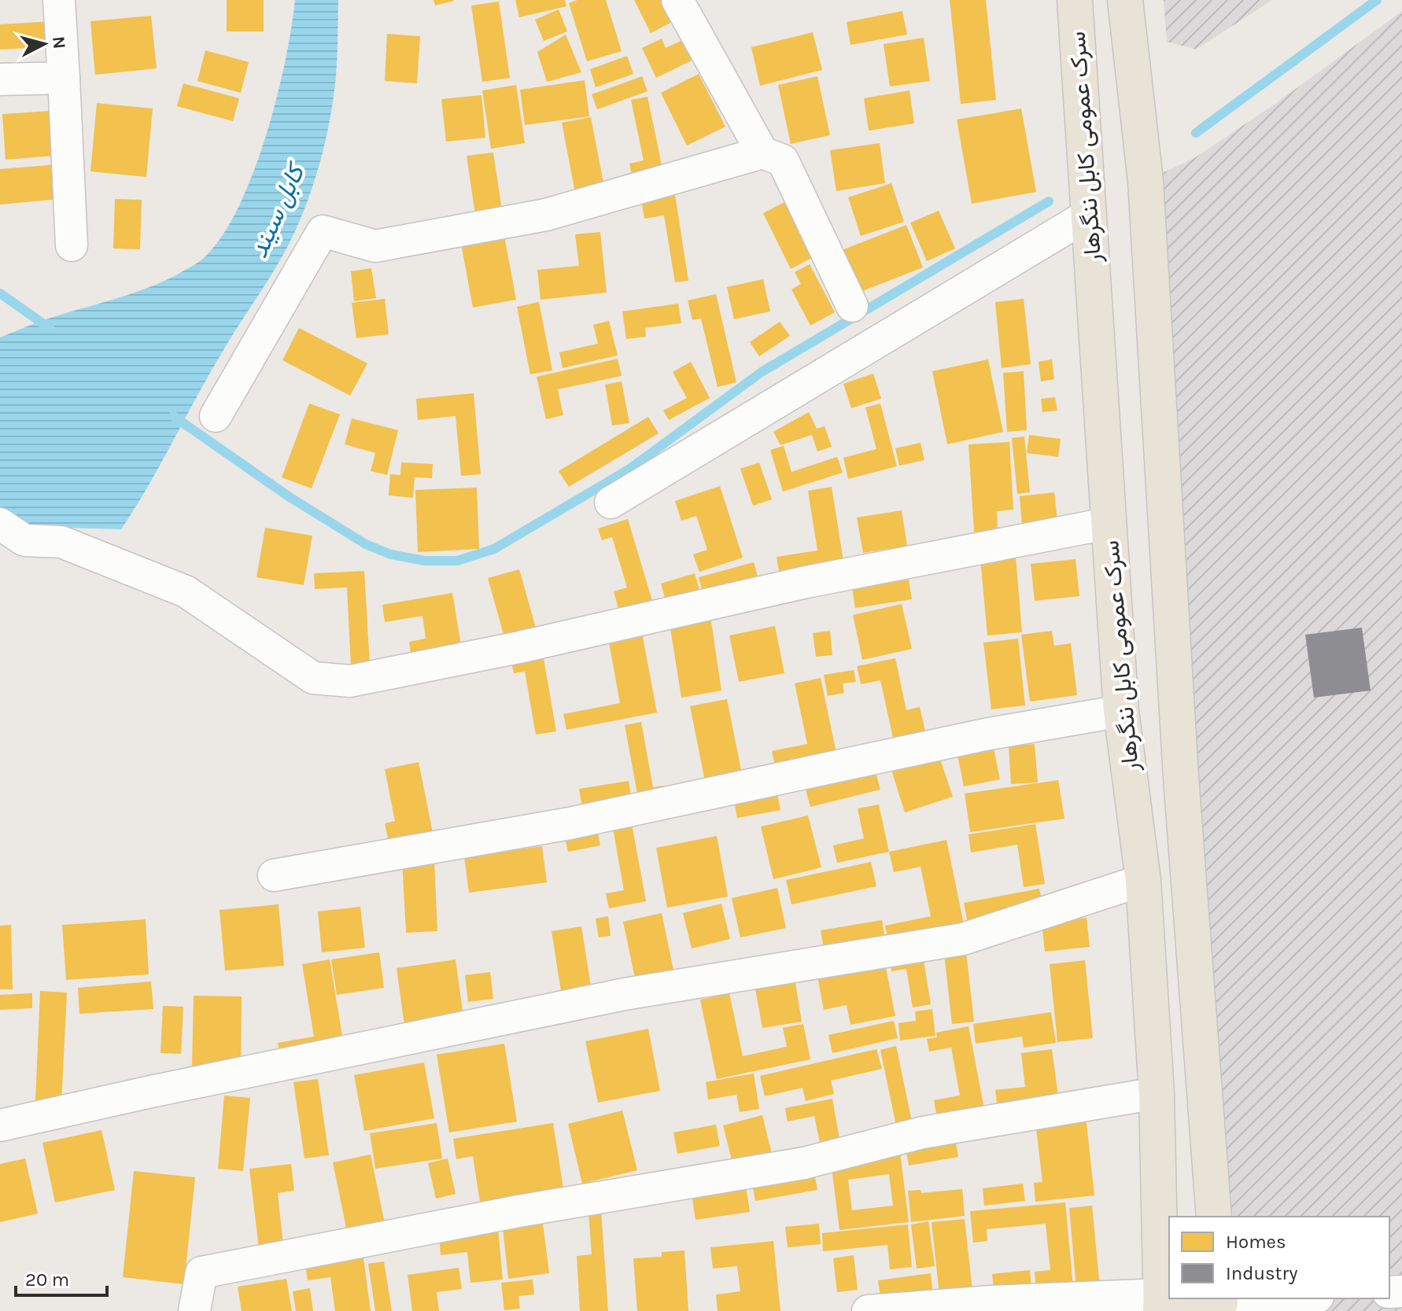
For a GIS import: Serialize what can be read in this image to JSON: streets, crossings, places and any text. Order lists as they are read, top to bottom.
{
  "streets": {
    "highway": ["سرک عمومی کابل ننگرهار"]
  },
  "water": ["کابل سيند"],
  "legend": ["Homes", "Industry"],
  "scale_bar": "20 m",
  "north": "right"
}
